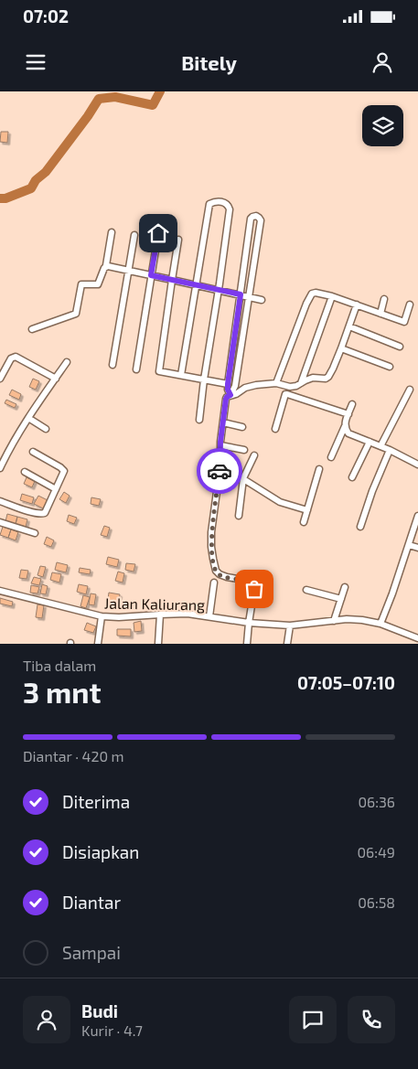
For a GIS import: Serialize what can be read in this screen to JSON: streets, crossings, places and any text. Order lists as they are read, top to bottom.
{
  "streets": {
    "street": ["Jalan Kaliurang"]
  },
  "page": {
    "status": "07:02",
    "header": "Bitely",
    "heading": ["3 mnt", "Tiba dalam", "07:05–07:10"],
    "panel": ["Budi", "Kurir · 4.7"],
    "bar": "Diantar · 420 m",
    "list": [
      ["Diterima", "06:36"],
      ["Disiapkan", "06:49"],
      ["Diantar", "06:58"],
      "Sampai"
    ]
  }
}
